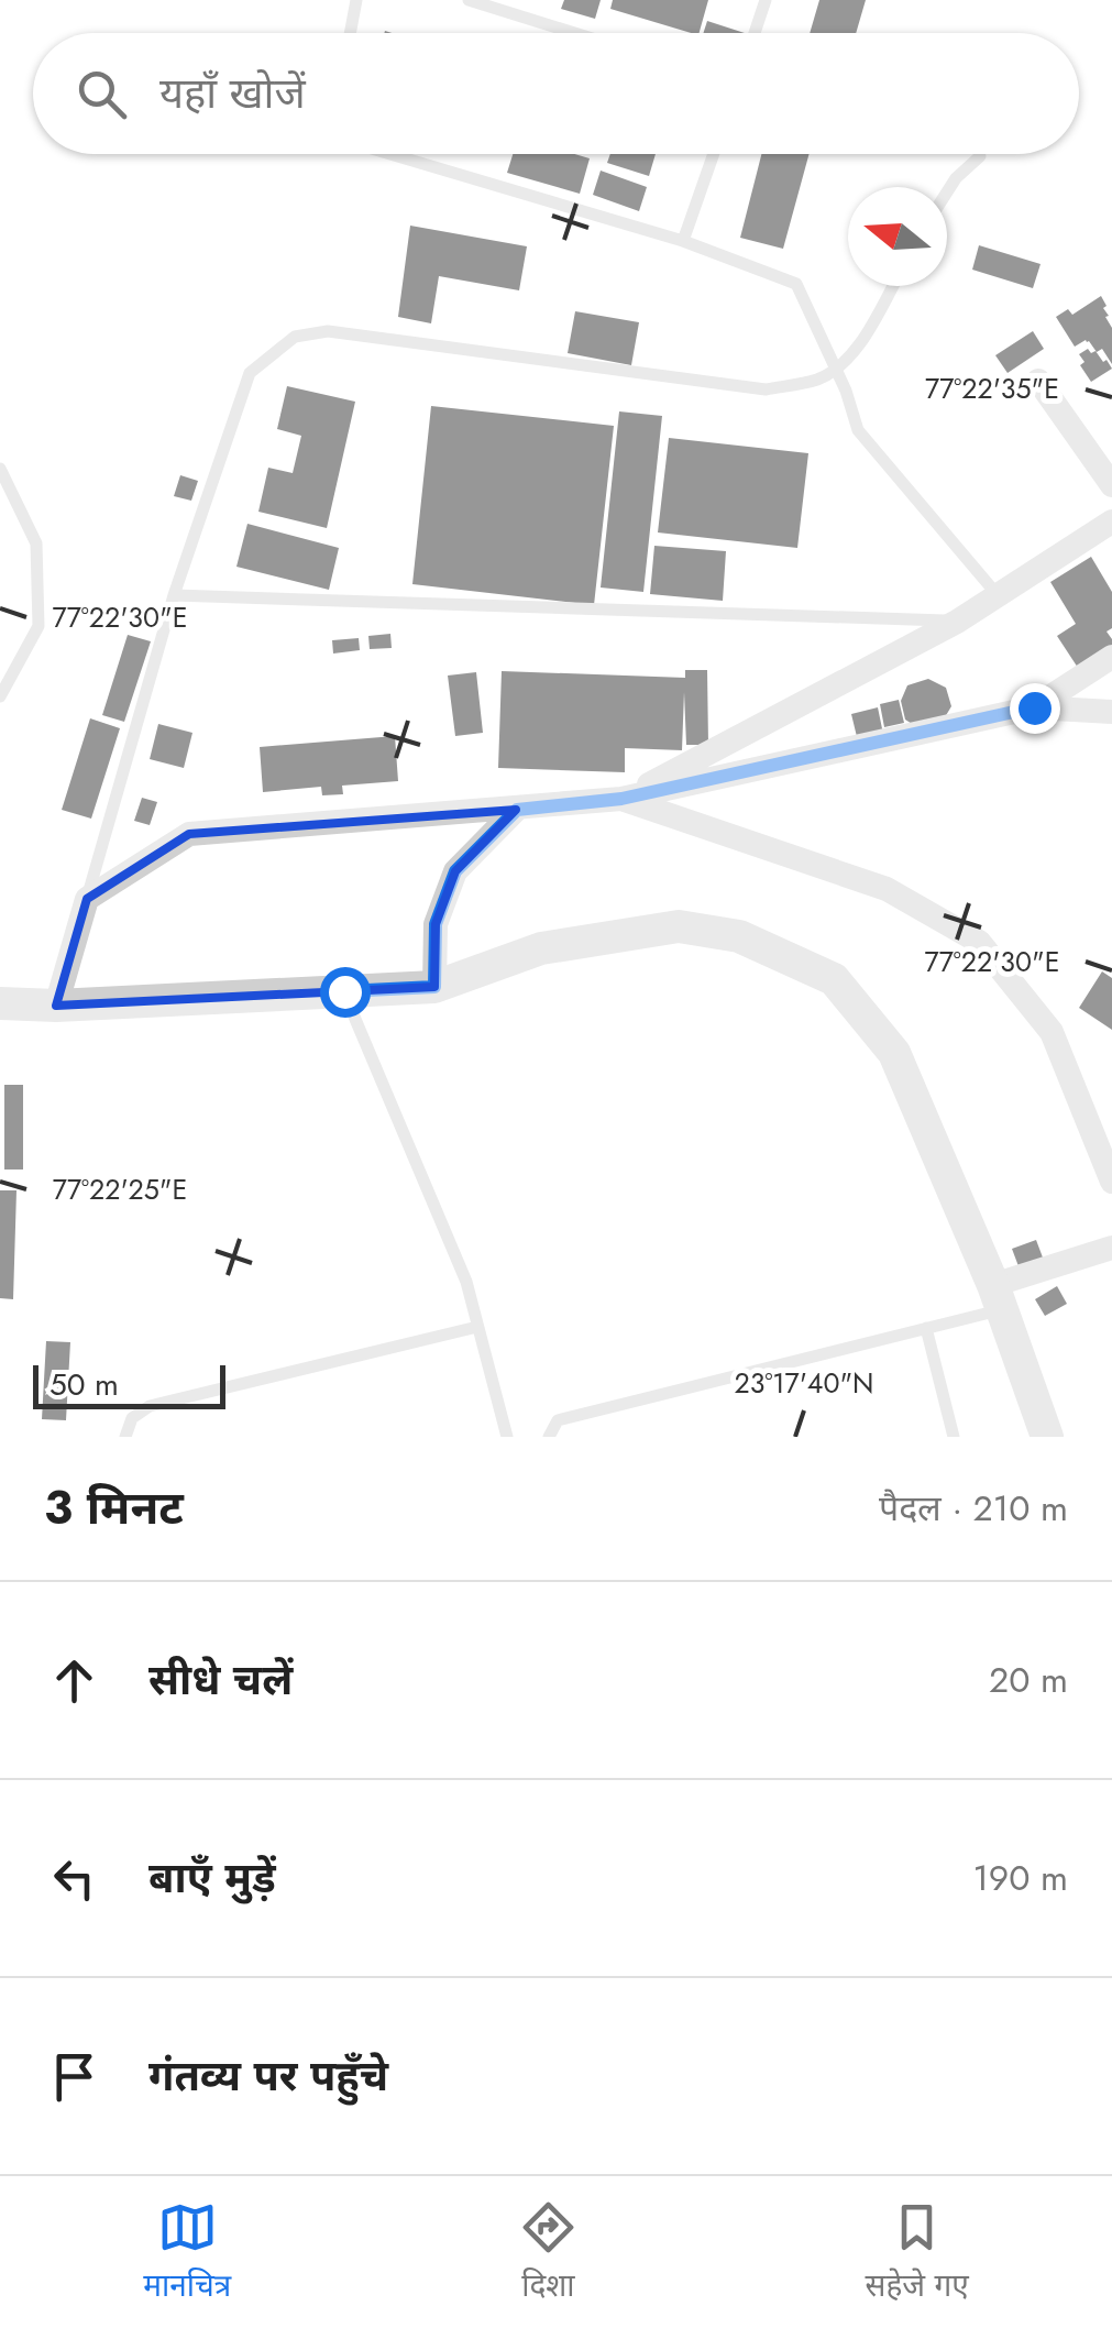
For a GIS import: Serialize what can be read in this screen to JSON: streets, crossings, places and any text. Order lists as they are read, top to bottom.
{
  "scale_bar": "50 m",
  "north": "left",
  "page": {
    "search": "यहाँ खोजें",
    "scale": "50 m",
    "heading": ["3 मिनट", "पैदल · 210 m"],
    "list": [
      ["सीधे चलें", "20 m"],
      ["बाएँ मुड़ें", "190 m"],
      "गंतव्य पर पहुँचे"
    ],
    "nav": ["मानचित्र", "दिशा", "सहेजे गए"]
  },
  "coordinates": [
    "77°22'35\"E",
    "77°22'30\"E",
    "77°22'25\"E",
    "23°17'40\"N"
  ]
}
